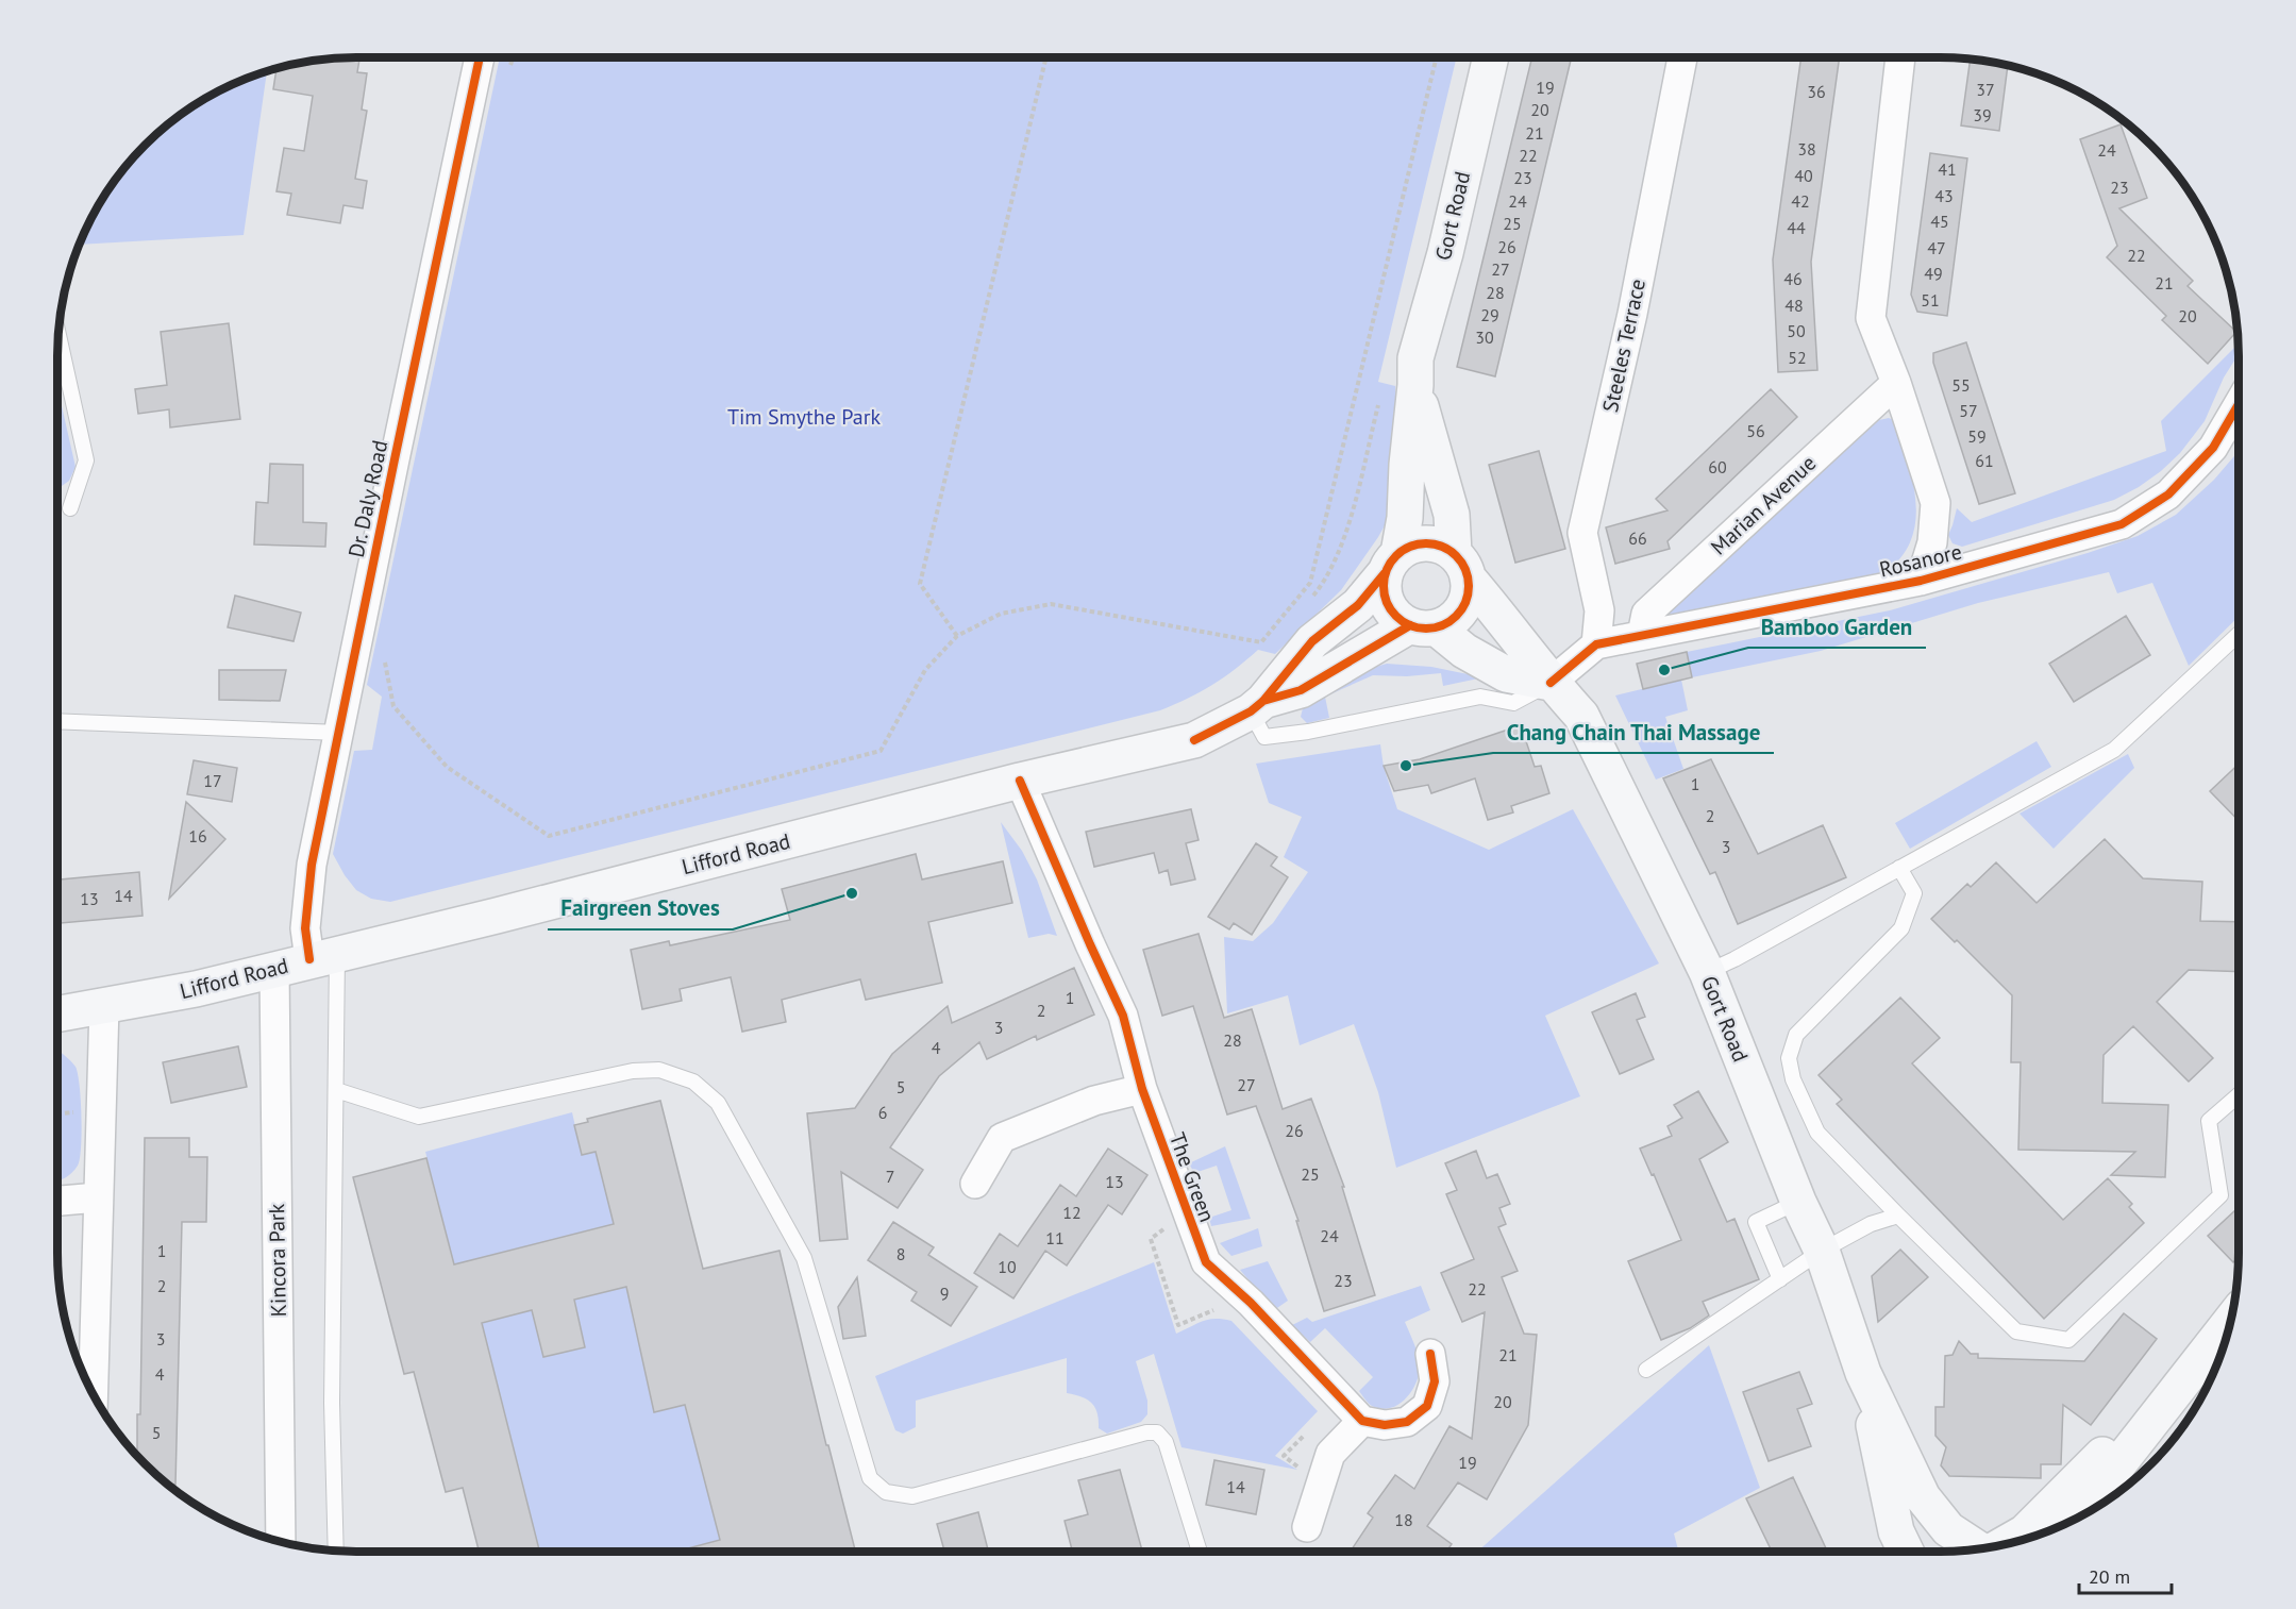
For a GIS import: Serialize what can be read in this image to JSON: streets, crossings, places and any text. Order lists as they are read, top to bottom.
{
  "streets": {
    "main road": ["Gort Road", "Lifford Road"],
    "street": [
      "Steeles Terrace",
      "Dr. Daly Road",
      "Marian Avenue",
      "Rosanore",
      "The Green",
      "Kincora Park"
    ]
  },
  "crossings": [
    ["Gort Road", "Rosanore"],
    ["Gort Road", "Lifford Road"],
    ["Steeles Terrace", "Rosanore"],
    ["Dr. Daly Road", "Lifford Road"],
    ["Marian Avenue", "Rosanore"],
    ["Lifford Road", "The Green"],
    ["Lifford Road", "Kincora Park"]
  ],
  "parks": ["Tim Smythe Park"],
  "places": ["Bamboo Garden", "Chang Chain Thai Massage", "Fairgreen Stoves"],
  "house_numbers": [
    "19",
    "37",
    "36",
    "20",
    "39",
    "21",
    "38",
    "24",
    "22",
    "41",
    "40",
    "23",
    "23",
    "43",
    "24",
    "42",
    "45",
    "25",
    "44",
    "26",
    "47",
    "22",
    "27",
    "49",
    "46",
    "21",
    "28",
    "51",
    "48",
    "29",
    "20",
    "50",
    "30",
    "52",
    "55",
    "57",
    "56",
    "59",
    "61",
    "60",
    "66",
    "17",
    "1",
    "2",
    "16",
    "3",
    "14",
    "13",
    "1",
    "2",
    "3",
    "28",
    "4",
    "27",
    "5",
    "6",
    "26",
    "25",
    "7",
    "13",
    "12",
    "24",
    "11",
    "1",
    "8",
    "10",
    "23",
    "2",
    "22",
    "9",
    "3",
    "21",
    "4",
    "20",
    "5",
    "19",
    "14",
    "18"
  ],
  "scale_bar": "20 m"
}
